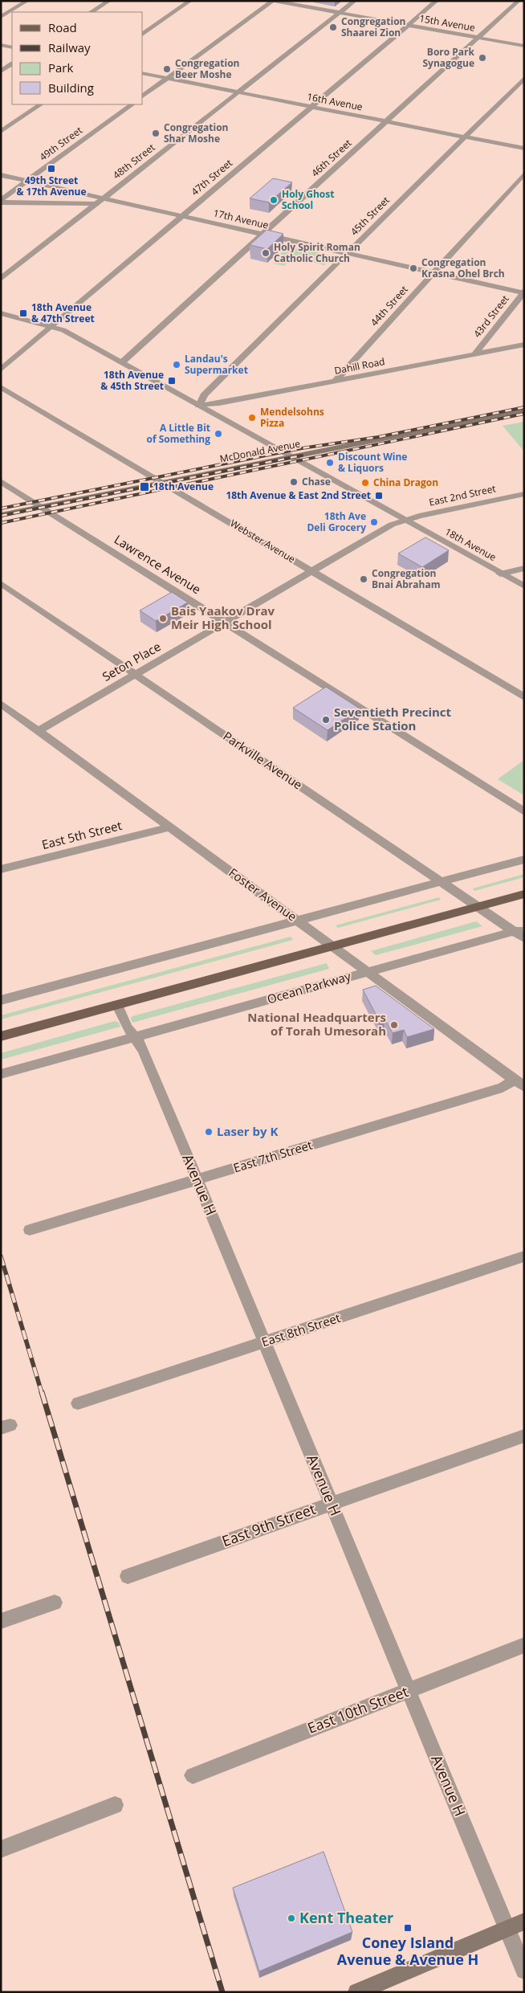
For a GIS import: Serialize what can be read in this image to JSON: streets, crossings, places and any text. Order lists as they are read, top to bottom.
{
  "streets": {
    "main road": ["McDonald Avenue"],
    "street": [
      "15th Avenue",
      "16th Avenue",
      "49th Street",
      "46th Street",
      "48th Street",
      "47th Street",
      "45th Street",
      "17th Avenue",
      "44th Street",
      "43rd Street",
      "Dahill Road",
      "East 2nd Street",
      "Webster Avenue",
      "18th Avenue",
      "Lawrence Avenue",
      "Seton Place",
      "Parkville Avenue",
      "East 5th Street",
      "Foster Avenue",
      "Ocean Parkway",
      "East 7th Street",
      "Avenue H",
      "East 8th Street",
      "East 9th Street",
      "East 10th Street"
    ]
  },
  "crossings": [
    ["15th Avenue", "46th Street"],
    ["15th Avenue", "48th Street"],
    ["15th Avenue", "47th Street"],
    ["16th Avenue", "46th Street"],
    ["16th Avenue", "48th Street"],
    ["16th Avenue", "47th Street"],
    ["16th Avenue", "45th Street"],
    ["49th Street", "17th Avenue"],
    ["46th Street", "17th Avenue"],
    ["46th Street", "18th Avenue"],
    ["48th Street", "17th Avenue"],
    ["47th Street", "17th Avenue"],
    ["47th Street", "18th Avenue"],
    ["45th Street", "17th Avenue"],
    ["45th Street", "Dahill Road"],
    ["45th Street", "18th Avenue"],
    ["17th Avenue", "44th Street"],
    ["17th Avenue", "43rd Street"],
    ["44th Street", "Dahill Road"],
    ["43rd Street", "Dahill Road"],
    ["Dahill Road", "18th Avenue"],
    ["McDonald Avenue", "Webster Avenue"],
    ["McDonald Avenue", "18th Avenue"],
    ["McDonald Avenue", "Lawrence Avenue"],
    ["East 2nd Street", "18th Avenue"],
    ["East 2nd Street", "Seton Place"],
    ["Webster Avenue", "Seton Place"],
    ["18th Avenue", "Seton Place"],
    ["Lawrence Avenue", "Seton Place"],
    ["Seton Place", "Parkville Avenue"],
    ["Seton Place", "Foster Avenue"],
    ["Parkville Avenue", "Ocean Parkway"],
    ["East 5th Street", "Foster Avenue"],
    ["Foster Avenue", "Ocean Parkway"],
    ["Foster Avenue", "East 7th Street"],
    ["Ocean Parkway", "Avenue H"],
    ["East 7th Street", "Avenue H"],
    ["Avenue H", "East 8th Street"],
    ["Avenue H", "East 9th Street"],
    ["Avenue H", "East 10th Street"]
  ],
  "places": {
    "other": [
      "Congregation Shaarei Zion",
      "Boro Park Synagogue",
      "Congregation Beer Moshe",
      "Congregation Shar Moshe",
      "Holy Ghost School",
      "Holy Spirit Roman Catholic Church",
      "Congregation Krasna Ohel Brch",
      "Landau's Supermarket",
      "Mendelsohns Pizza",
      "A Little Bit of Something",
      "Discount Wine & Liquors",
      "Chase",
      "China Dragon",
      "18th Ave Deli Grocery",
      "Congregation Bnai Abraham",
      "Bais Yaakov Drav Meir High School",
      "Seventieth Precinct Police Station",
      "National Headquarters of Torah Umesorah",
      "Laser by K",
      "Kent Theater"
    ],
    "transit": [
      "49th Street & 17th Avenue",
      "18th Avenue & 47th Street",
      "18th Avenue & 45th Street",
      "18th Avenue",
      "18th Avenue & East 2nd Street",
      "Coney Island Avenue & Avenue H"
    ]
  },
  "legend": [
    "Road",
    "Railway",
    "Park",
    "Building"
  ]
}
